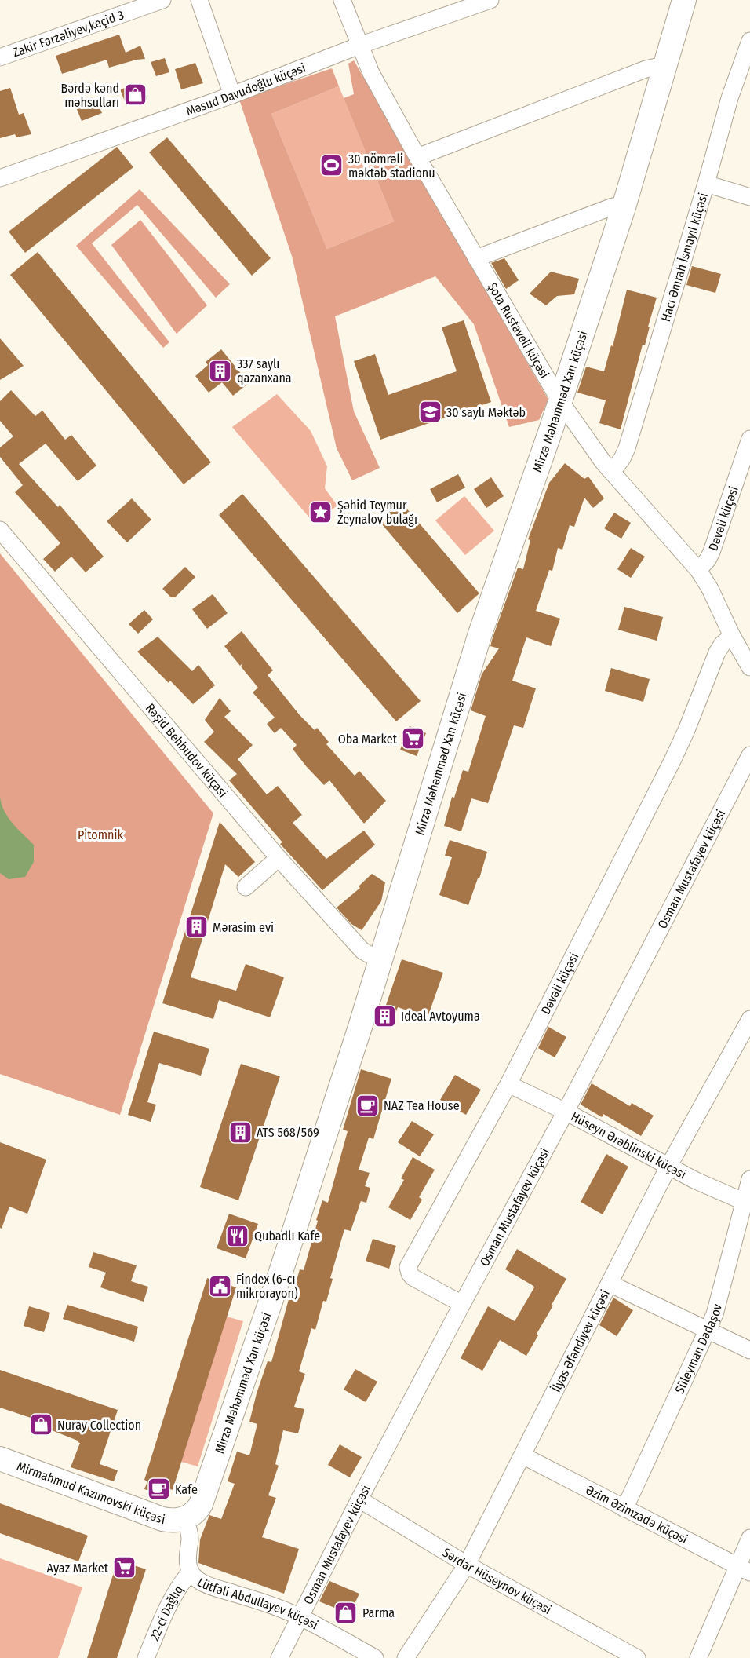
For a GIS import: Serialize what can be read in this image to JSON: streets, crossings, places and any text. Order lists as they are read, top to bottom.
{
  "streets": {
    "street": [
      "Zakir Fərzəliyev,keçid 3",
      "Məsud Davudoğlu küçəsi",
      "Hacı Əmrah İsmayıl küçəsi",
      "Şota Rustaveli küçəsi",
      "Mirzə Məhəmməd Xan küçəsi",
      "Dəvəli küçəsi",
      "Rəşid Behbudov küçəsi",
      "Osman Mustafayev küçəsi",
      "Hüseyn Ərəblinski küçəsi",
      "İlyas Əfəndiyev küçəsi",
      "Süleyman Dadaşov",
      "Mirmahmud Kazımovski küçəsi",
      "Əzim Əzimzadə küçəsi",
      "Sərdar Hüseynov küçəsi",
      "Lütfəli Abdullayev küçəsi",
      "22-ci Dağlıq"
    ]
  },
  "crossings": [
    ["Məsud Davudoğlu küçəsi", "Şota Rustaveli küçəsi"],
    ["Hacı Əmrah İsmayıl küçəsi", "Şota Rustaveli küçəsi"],
    ["Şota Rustaveli küçəsi", "Mirzə Məhəmməd Xan küçəsi"],
    ["Şota Rustaveli küçəsi", "Dəvəli küçəsi"],
    ["Mirzə Məhəmməd Xan küçəsi", "Rəşid Behbudov küçəsi"],
    ["Mirzə Məhəmməd Xan küçəsi", "Mirmahmud Kazımovski küçəsi"],
    ["Mirzə Məhəmməd Xan küçəsi", "Lütfəli Abdullayev küçəsi"],
    ["Dəvəli küçəsi", "Osman Mustafayev küçəsi"],
    ["Dəvəli küçəsi", "Hüseyn Ərəblinski küçəsi"],
    ["Osman Mustafayev küçəsi", "Hüseyn Ərəblinski küçəsi"],
    ["Osman Mustafayev küçəsi", "Sərdar Hüseynov küçəsi"],
    ["Osman Mustafayev küçəsi", "Lütfəli Abdullayev küçəsi"],
    ["Hüseyn Ərəblinski küçəsi", "İlyas Əfəndiyev küçəsi"],
    ["Hüseyn Ərəblinski küçəsi", "Süleyman Dadaşov"],
    ["İlyas Əfəndiyev küçəsi", "Əzim Əzimzadə küçəsi"],
    ["İlyas Əfəndiyev küçəsi", "Sərdar Hüseynov küçəsi"],
    ["Süleyman Dadaşov", "Əzim Əzimzadə küçəsi"],
    ["Mirmahmud Kazımovski küçəsi", "Lütfəli Abdullayev küçəsi"],
    ["Lütfəli Abdullayev küçəsi", "22-ci Dağlıq"]
  ],
  "parks": ["Pitomnik"],
  "places": {
    "shop": ["Bərdə kənd məhsulları", "Nuray Collection", "Parma"],
    "sports": ["30 nömrəli məktəb stadionu"],
    "building": [
      "337 saylı qazanxana",
      "Mərasim evi",
      "Ideal Avtoyuma",
      "ATS 568/569"
    ],
    "school or university": ["30 saylı Məktəb"],
    "place": ["Şəhid Teymur Zeynalov bulağı"],
    "supermarket": ["Oba Market", "Ayaz Market"],
    "cafe": ["NAZ Tea House", "Kafe"],
    "restaurant": ["Qubadlı Kafe"],
    "public building": ["Findex (6-cı mikrorayon)"]
  }
}
